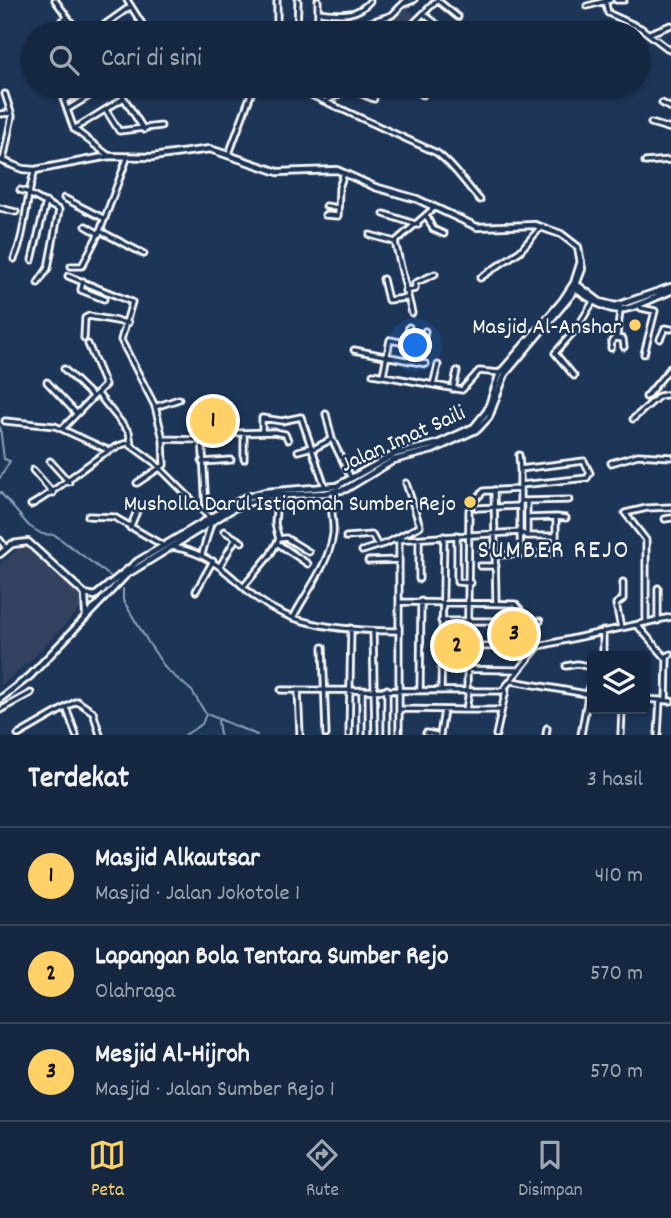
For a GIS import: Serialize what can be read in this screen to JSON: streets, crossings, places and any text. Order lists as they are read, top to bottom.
{
  "streets": {
    "main road": ["Jalan Imat Saili"]
  },
  "districts": ["SUMBER REJO"],
  "places": ["Masjid Al-Anshar", "Musholla Darul Istiqomah Sumber Rejo"],
  "page": {
    "search": "Cari di sini",
    "pins": ["1", "3", "2"],
    "heading": ["Terdekat", "3 hasil"],
    "list": [
      {
        "mark": "1",
        "name": "Masjid Alkautsar",
        "note": "Masjid · Jalan Jokotole 1",
        "value": "410 m"
      },
      {
        "mark": "2",
        "name": "Lapangan Bola Tentara Sumber Rejo",
        "note": "Olahraga",
        "value": "570 m"
      },
      {
        "mark": "3",
        "name": "Mesjid Al-Hijroh",
        "note": "Masjid · Jalan Sumber Rejo 1",
        "value": "570 m"
      }
    ],
    "nav": ["Peta", "Rute", "Disimpan"]
  }
}
